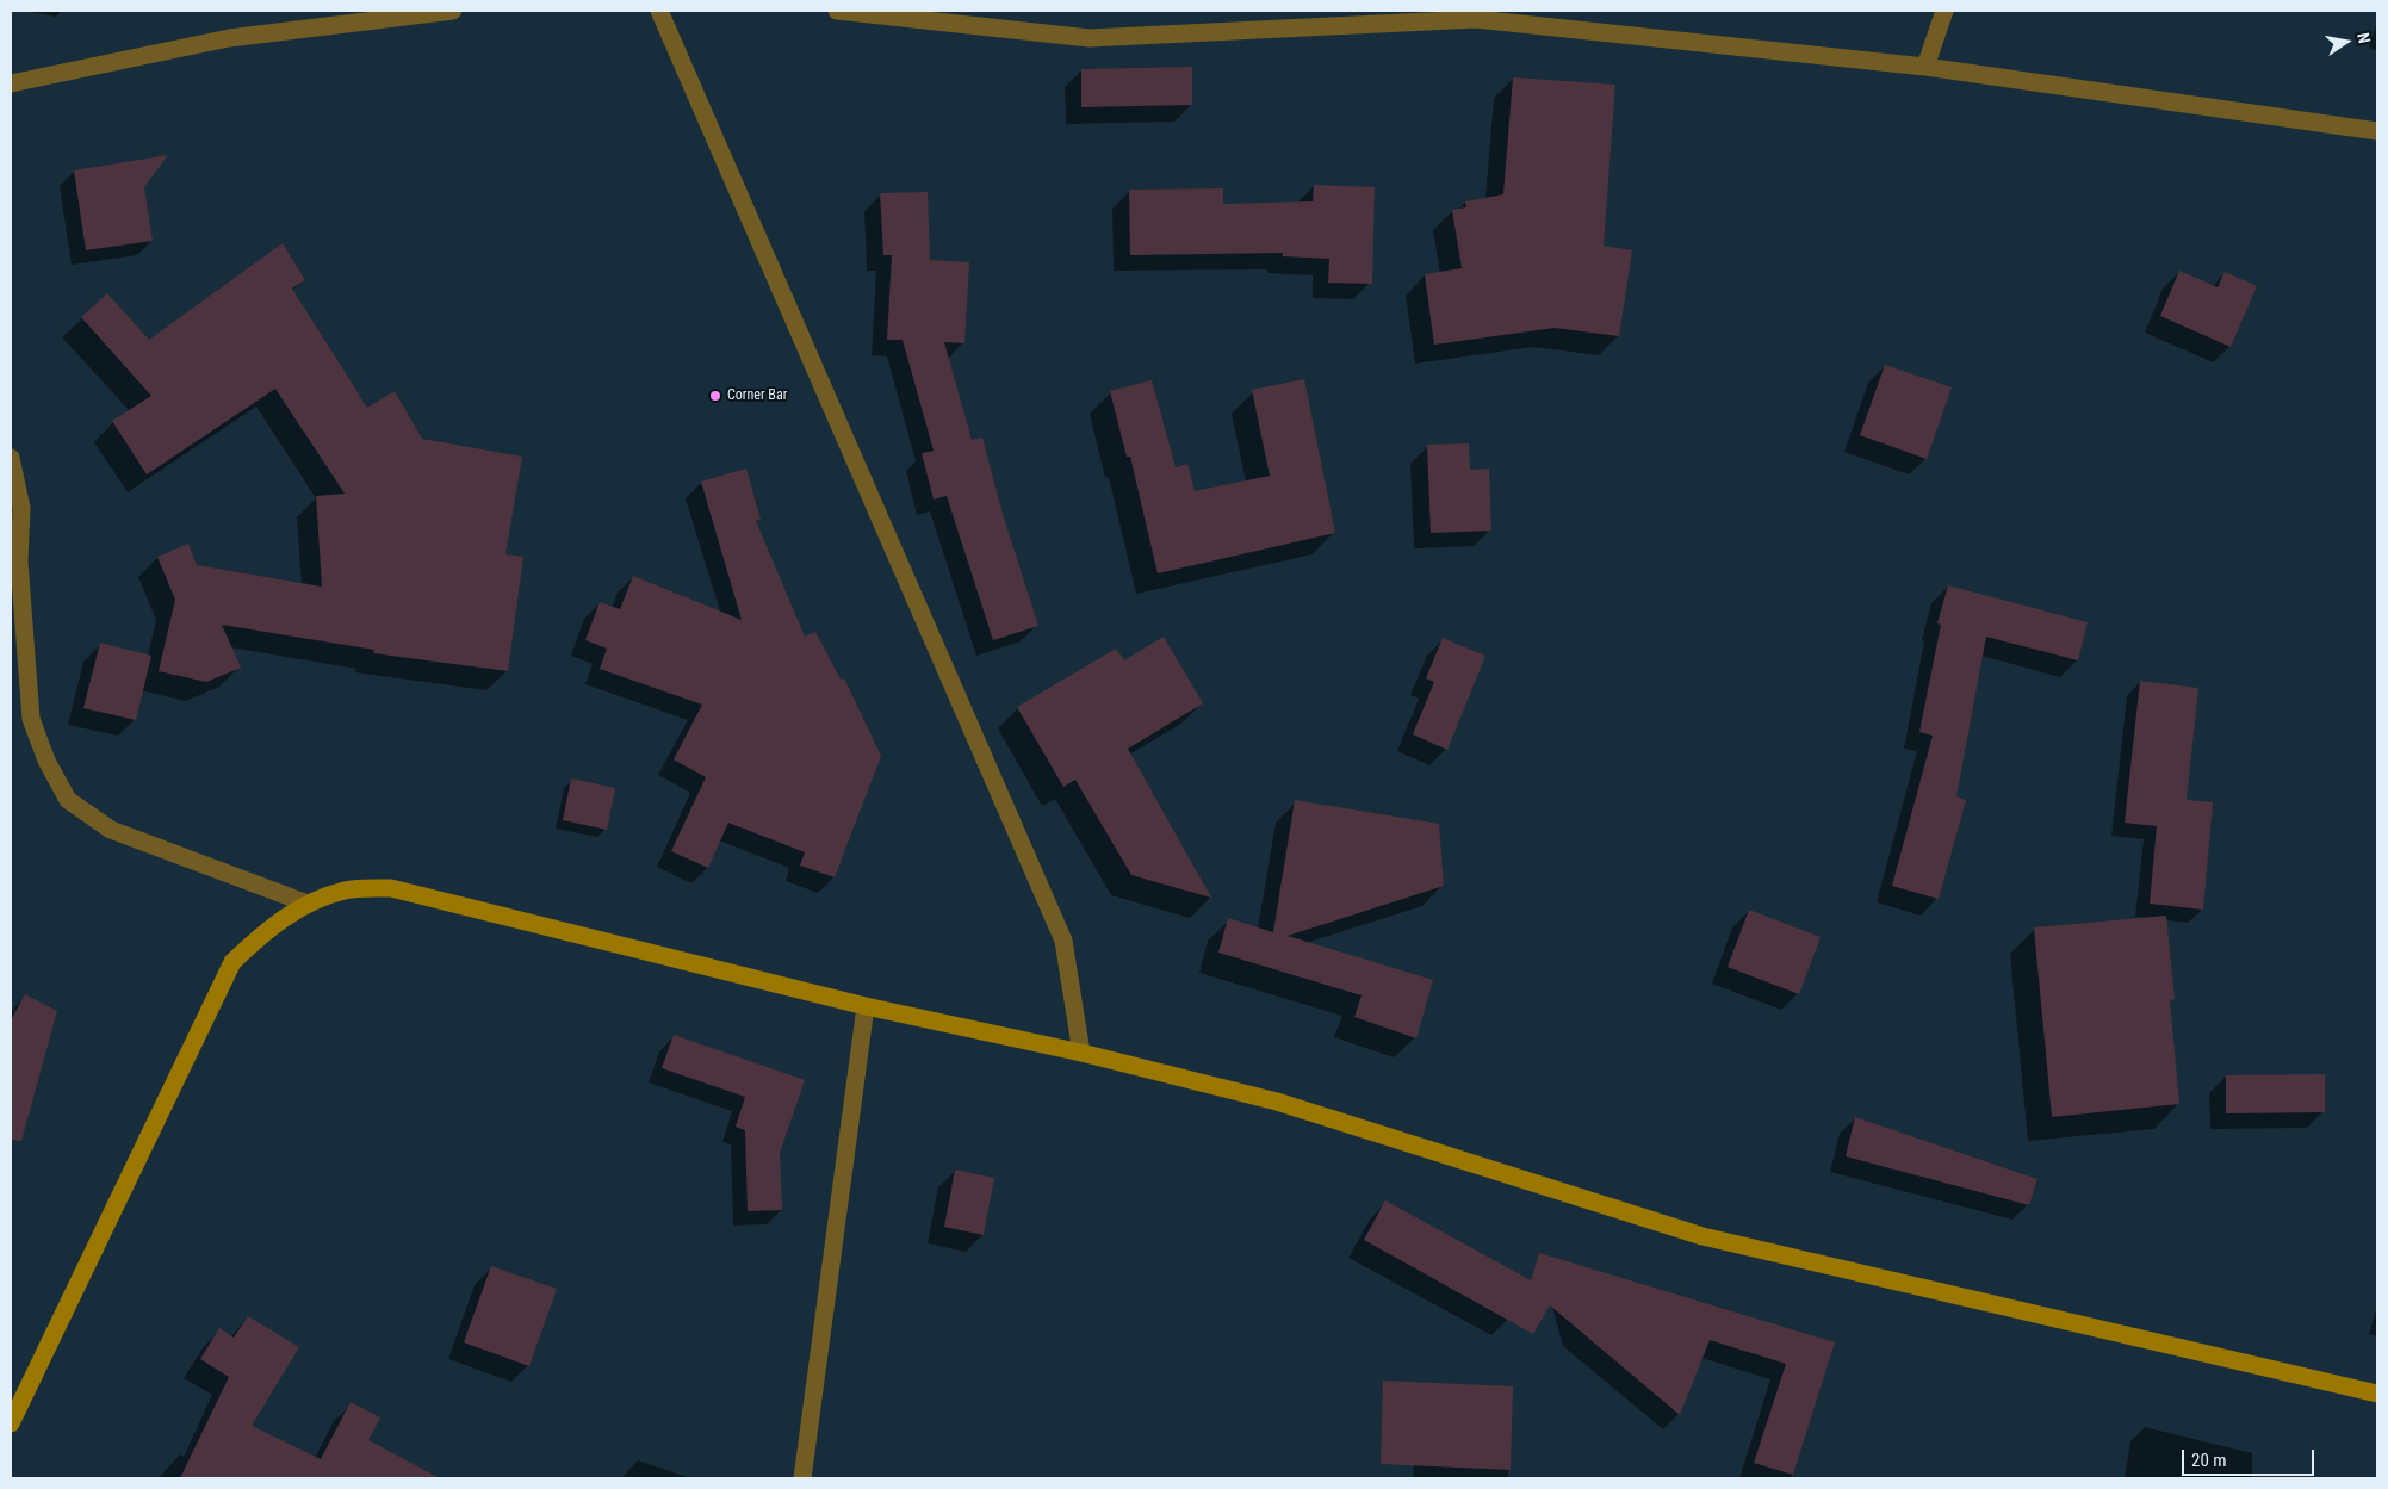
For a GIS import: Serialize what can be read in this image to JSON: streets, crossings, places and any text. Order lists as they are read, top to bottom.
{
  "places": ["Corner Bar"],
  "scale_bar": "20 m",
  "north": "right"
}
